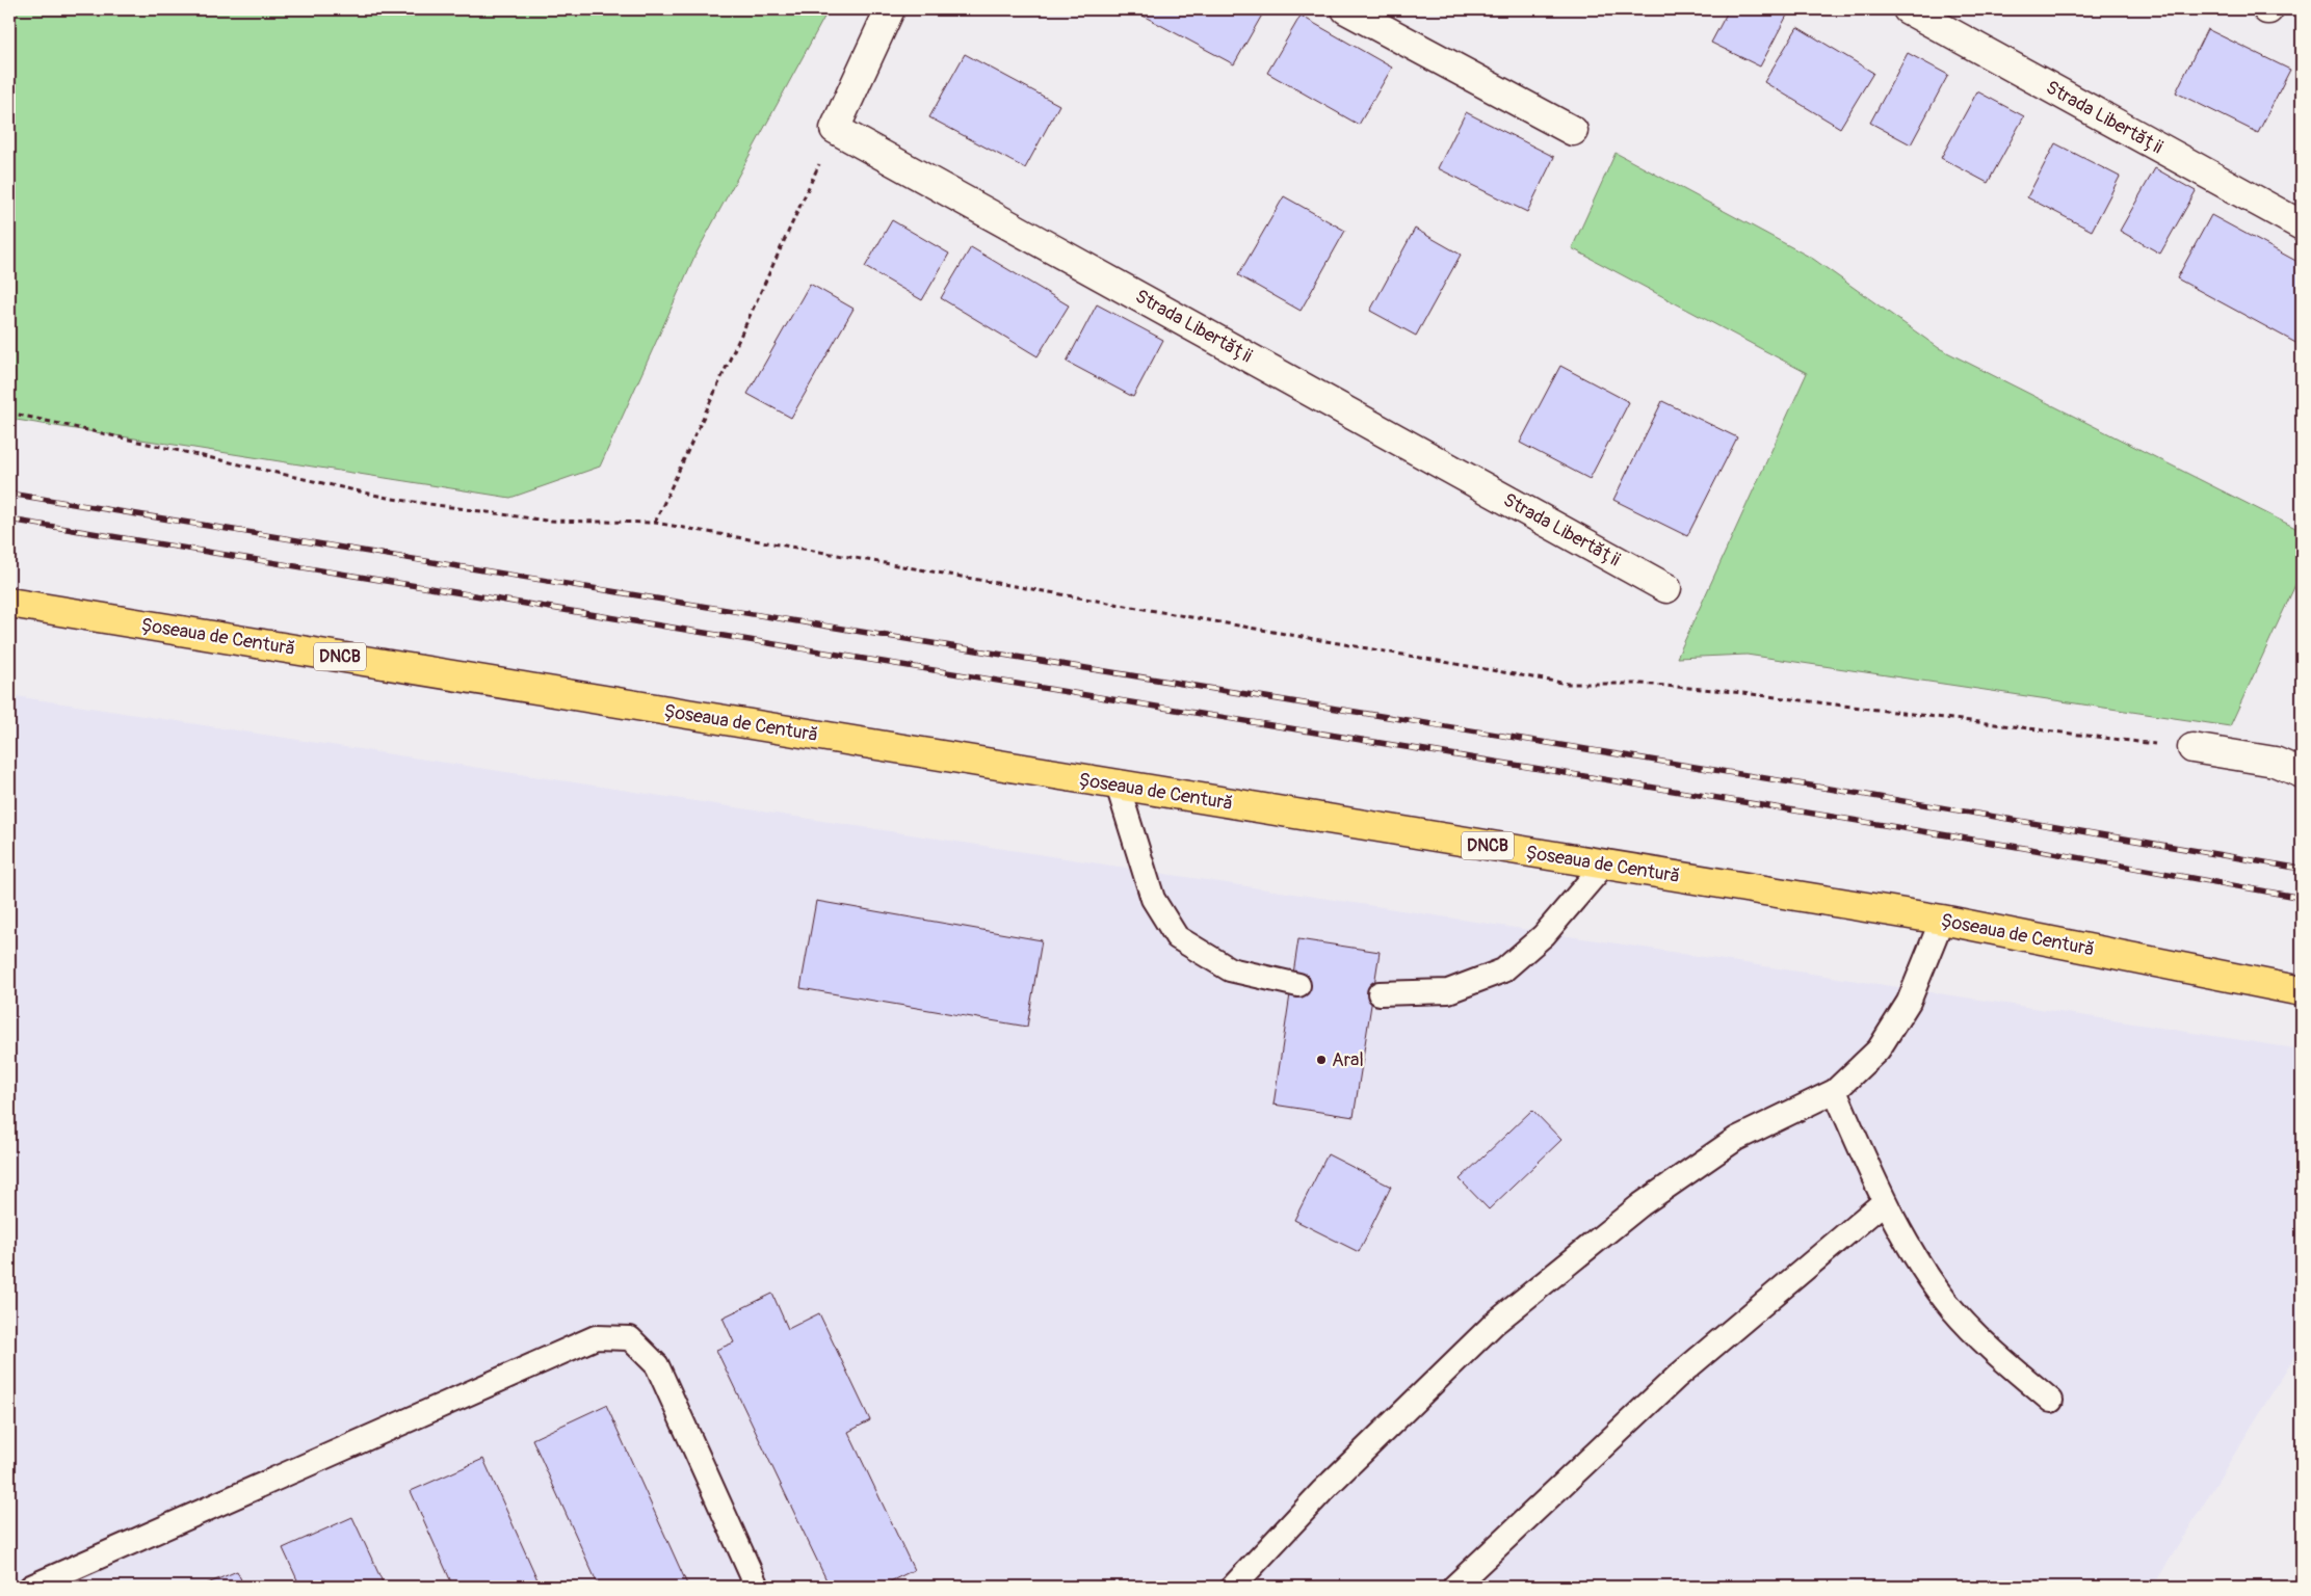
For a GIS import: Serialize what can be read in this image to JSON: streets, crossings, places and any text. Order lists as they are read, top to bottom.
{
  "streets": {
    "main road": ["Șoseaua de Centură", "DNCB"],
    "street": ["Strada Libertății"]
  },
  "places": ["Aral"]
}
